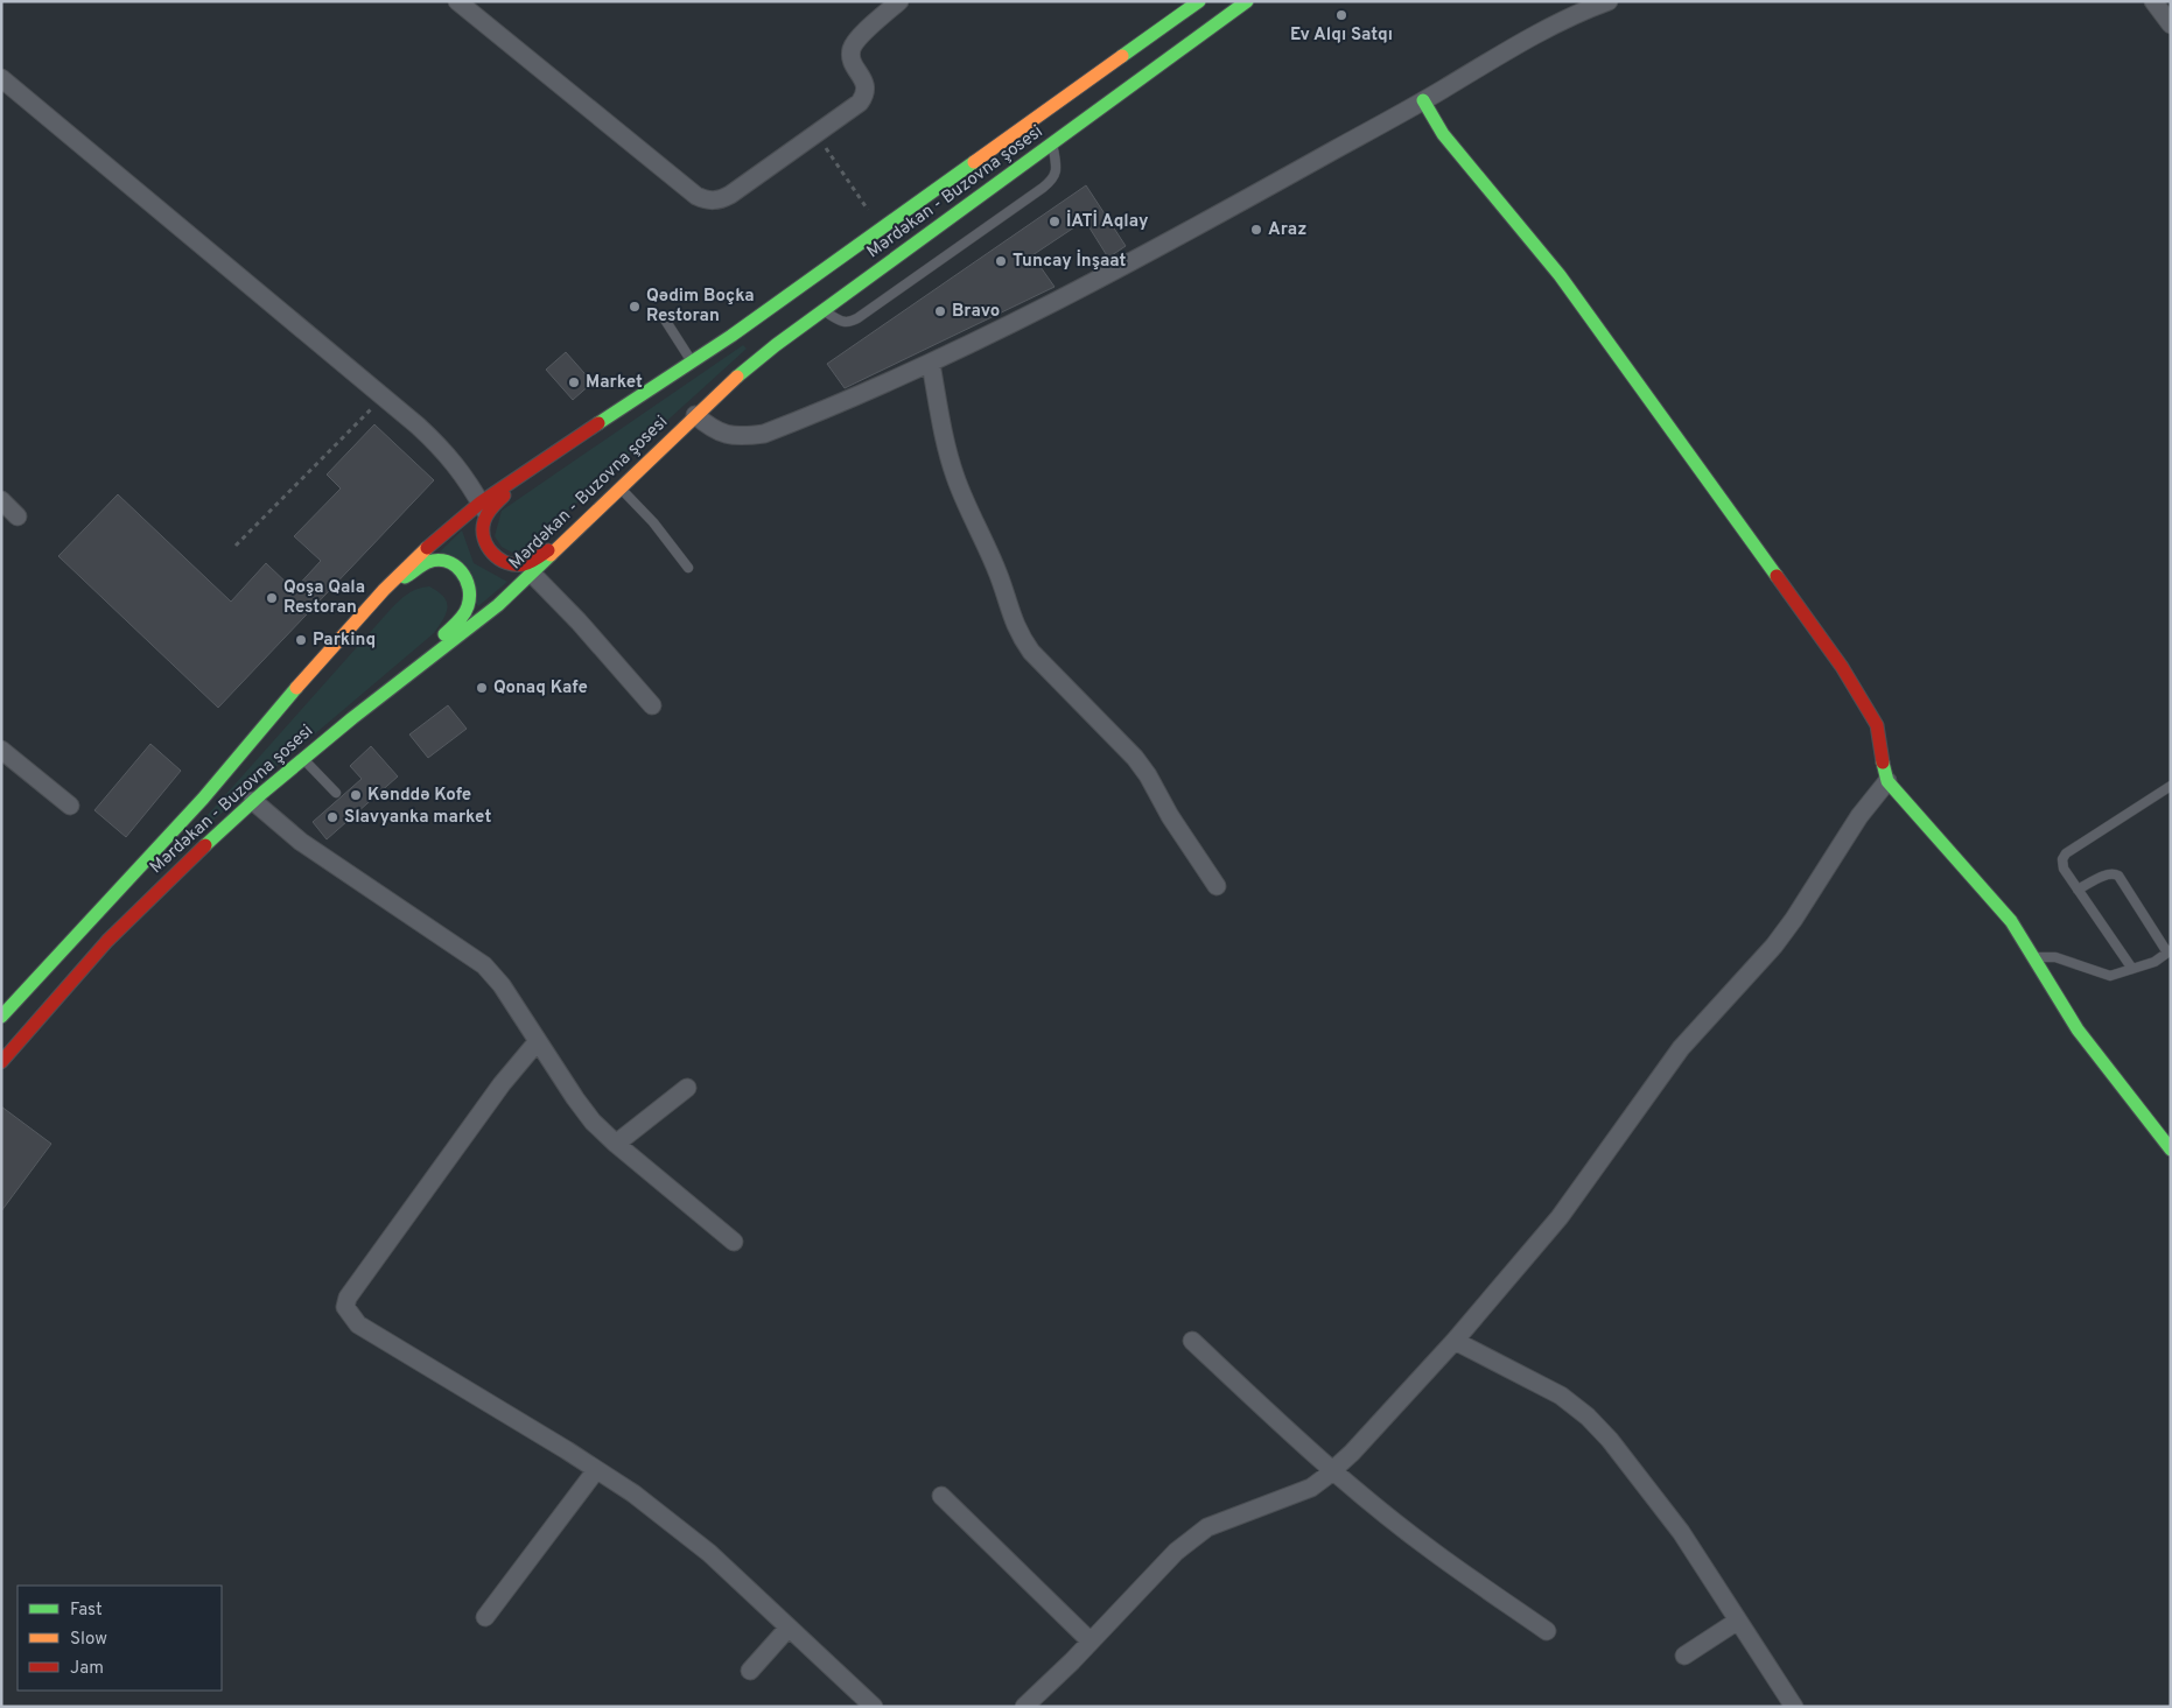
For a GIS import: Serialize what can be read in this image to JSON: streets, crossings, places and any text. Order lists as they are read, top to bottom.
{
  "streets": {
    "main road": ["Mərdəkan - Buzovna şosesi"]
  },
  "places": [
    "Ev Alqı Satqı",
    "İATİ Aqlay",
    "Araz",
    "Tuncay İnşaat",
    "Qədim Boçka Restoran",
    "Bravo",
    "Market",
    "Qoşa Qala Restoran",
    "Parkinq",
    "Qonaq Kafe",
    "Kənddə Kofe",
    "Slavyanka market"
  ],
  "legend": ["Fast", "Slow", "Jam"]
}
